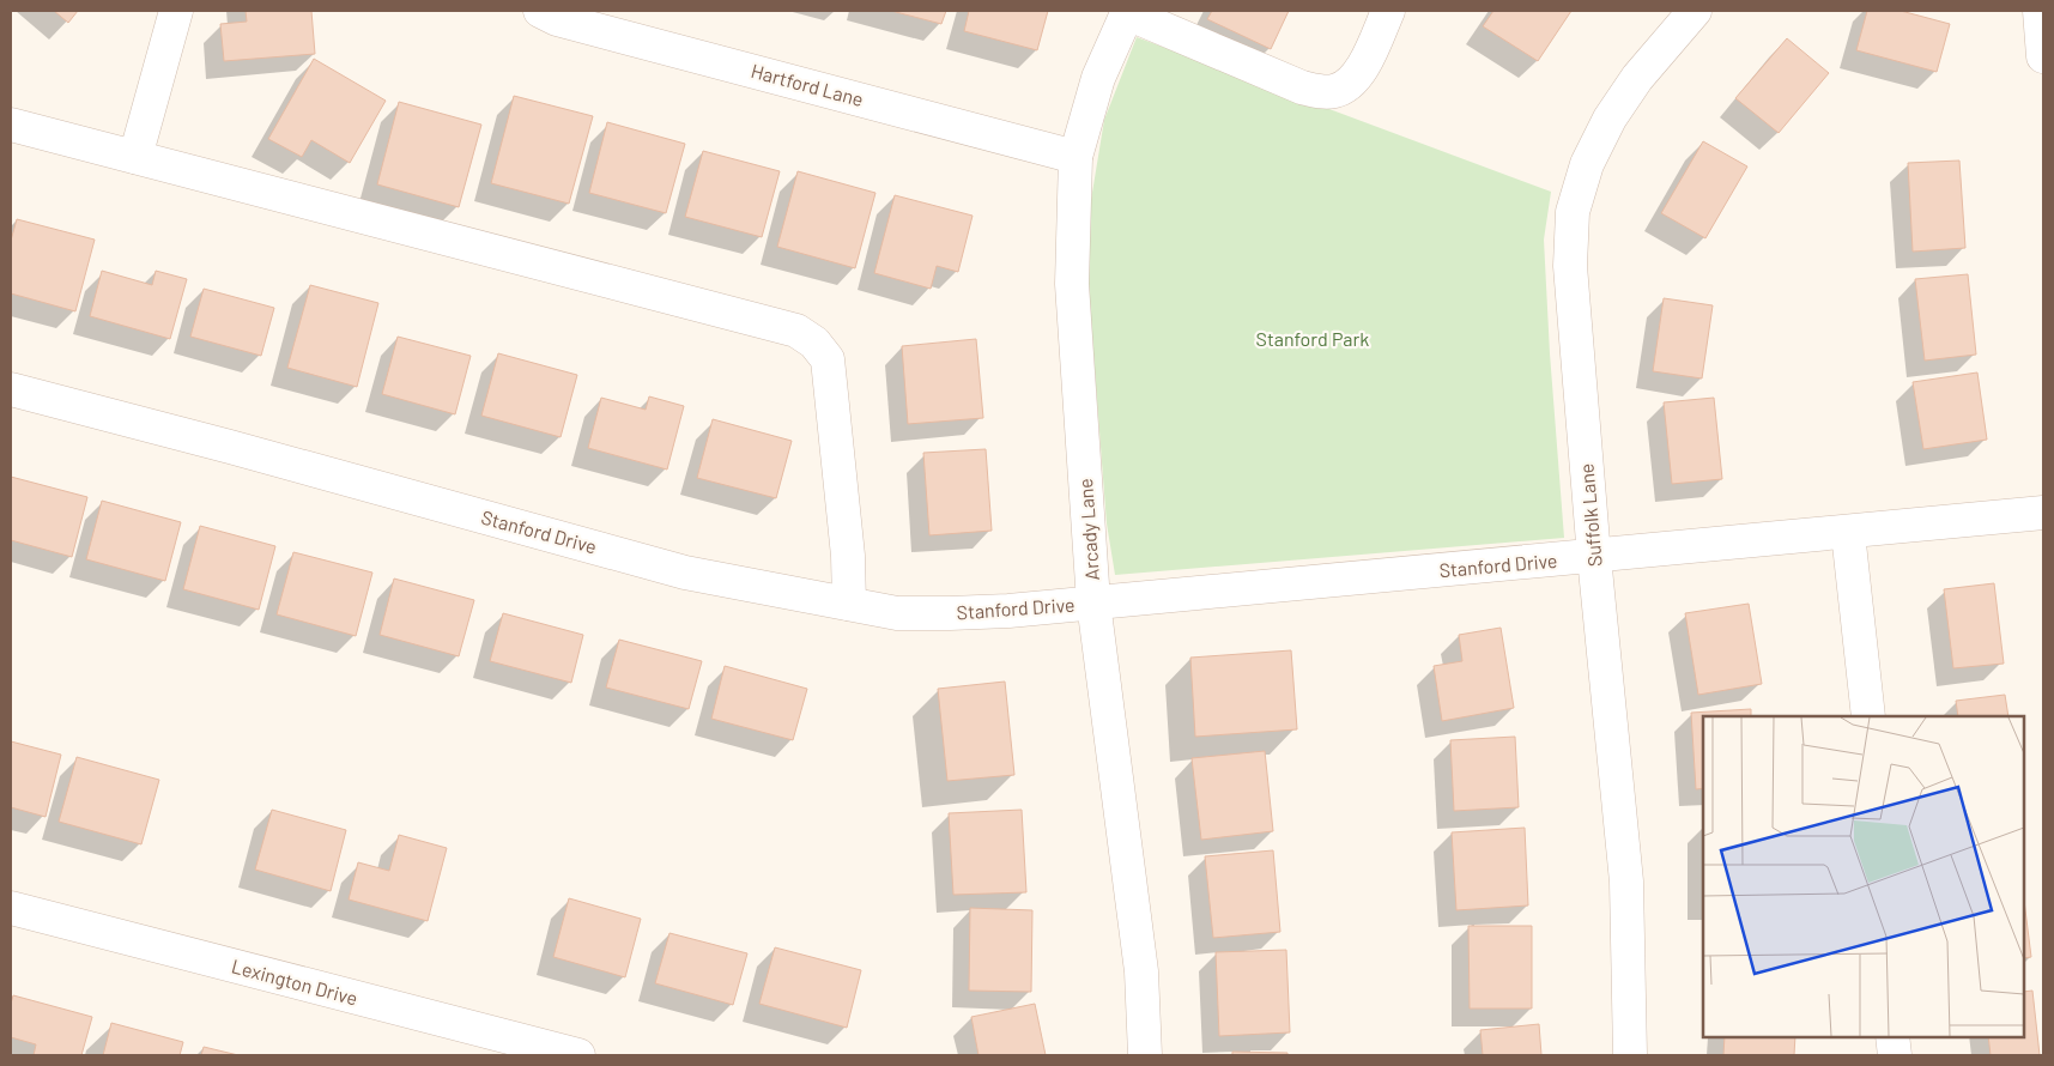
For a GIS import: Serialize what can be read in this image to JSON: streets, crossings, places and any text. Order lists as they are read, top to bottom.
{
  "streets": {
    "street": [
      "Hartford Lane",
      "Suffolk Lane",
      "Arcady Lane",
      "Stanford Drive",
      "Lexington Drive"
    ]
  },
  "crossings": [
    ["Hartford Lane", "Arcady Lane"],
    ["Suffolk Lane", "Stanford Drive"],
    ["Arcady Lane", "Stanford Drive"]
  ],
  "parks": ["Stanford Park"]
}
